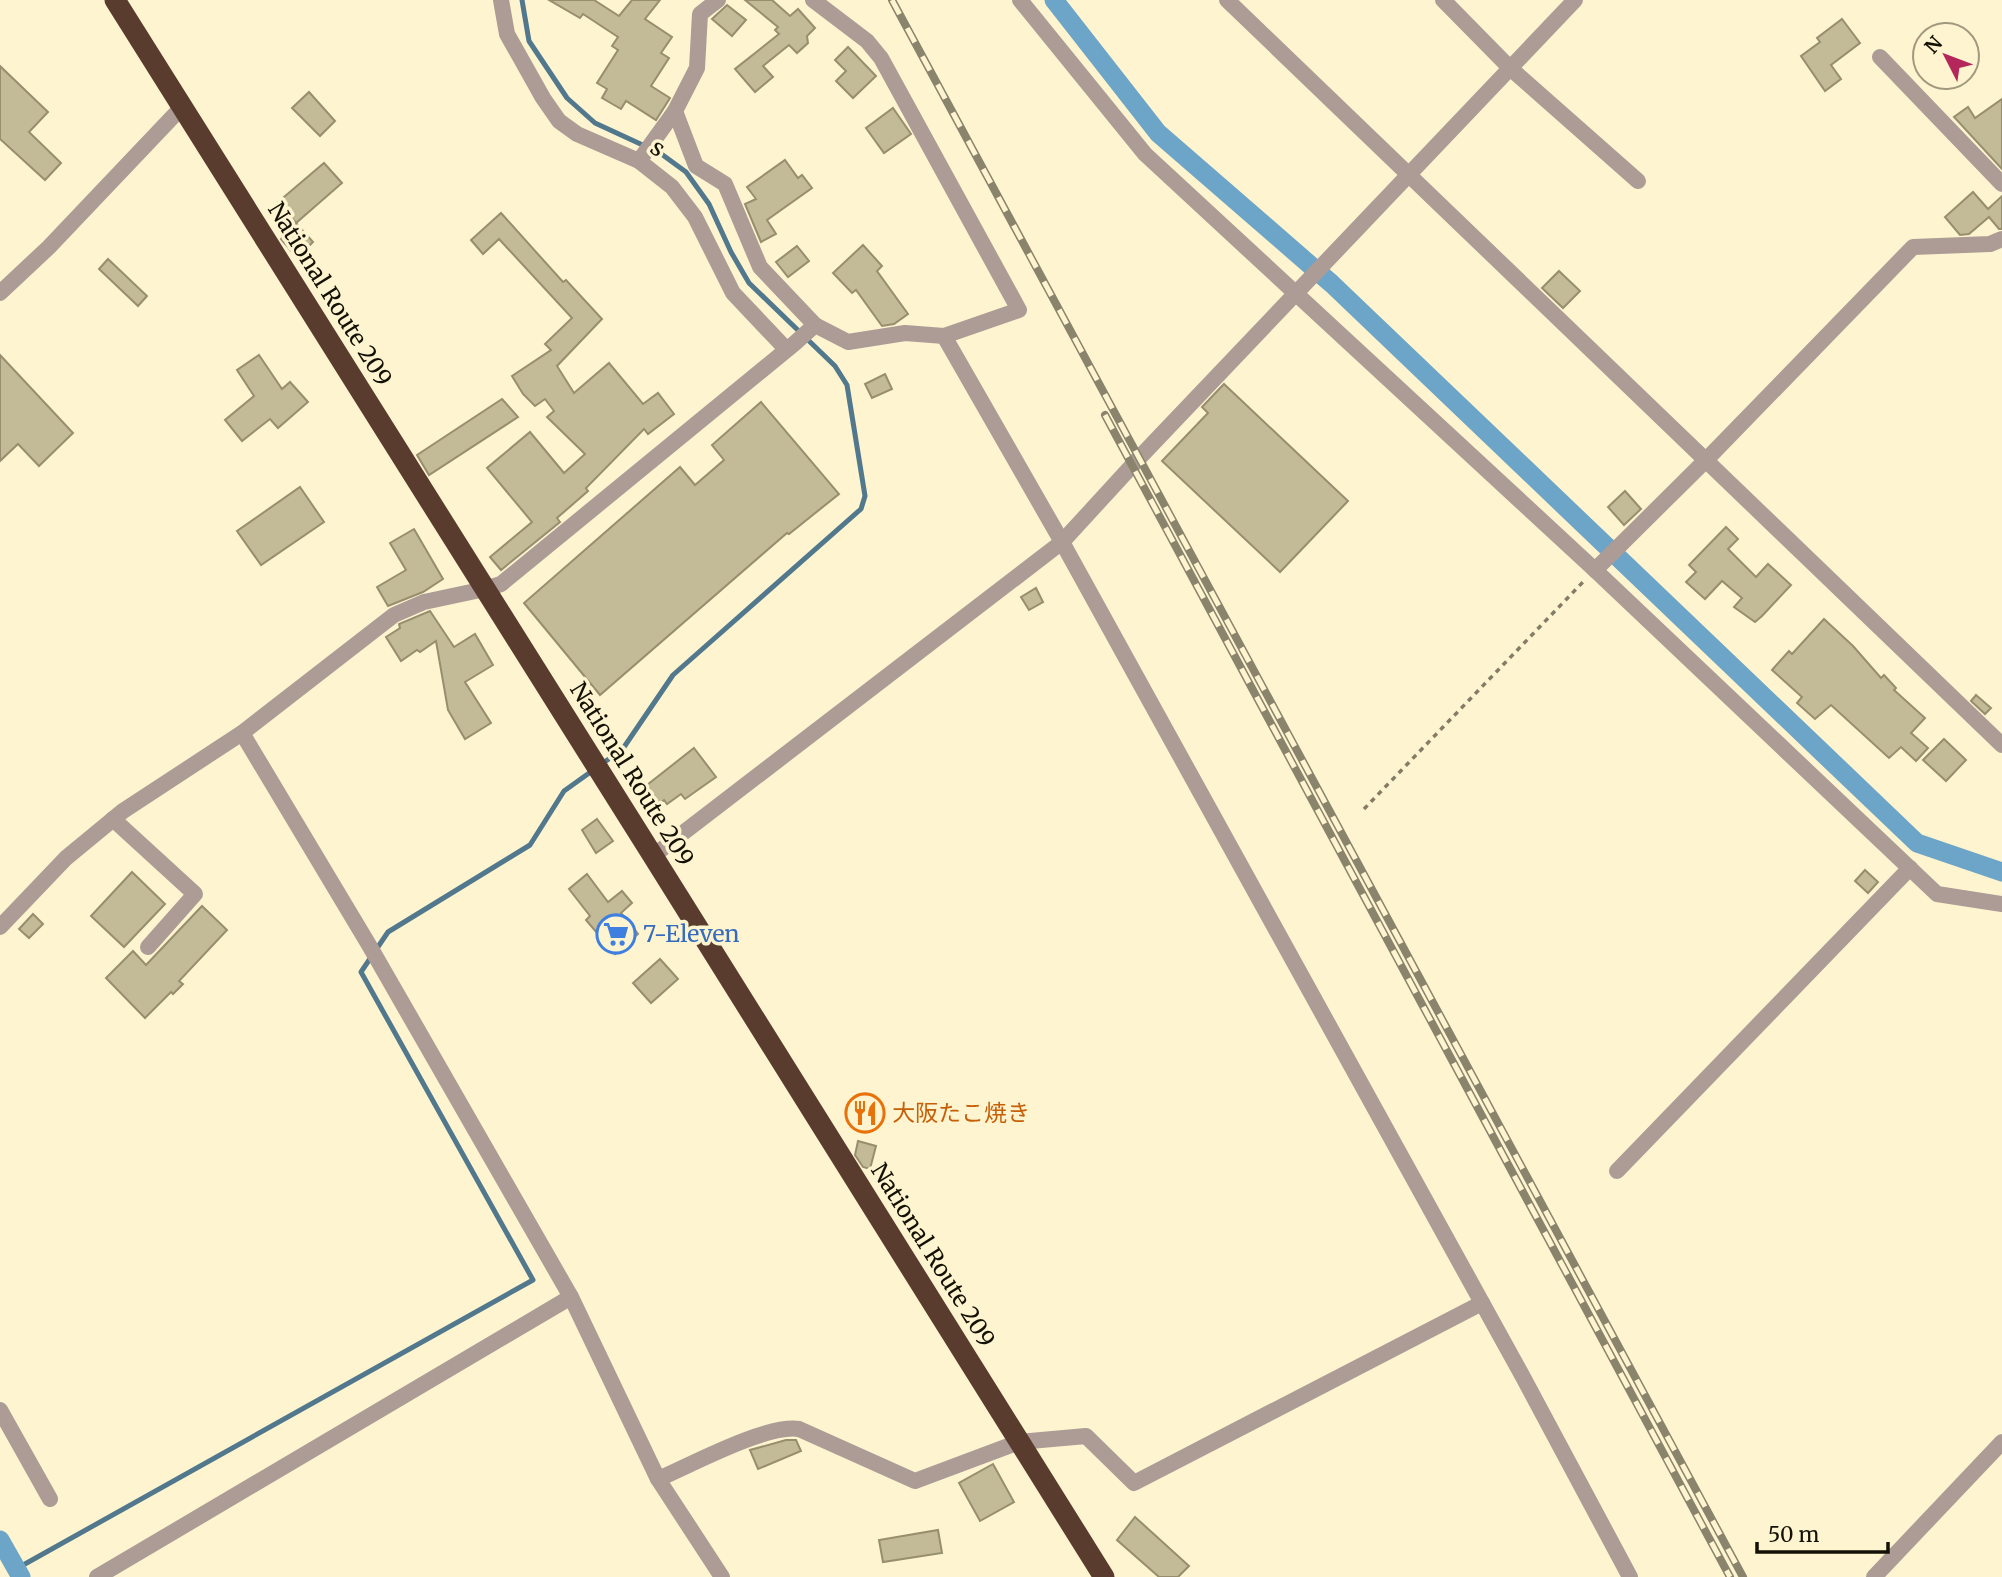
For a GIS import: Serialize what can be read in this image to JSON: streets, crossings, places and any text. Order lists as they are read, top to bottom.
{
  "streets": {
    "highway": ["National Route 209"],
    "street": ["s"]
  },
  "places": {
    "supermarket": ["7-Eleven"],
    "restaurant": ["大阪たこ焼き"]
  },
  "scale_bar": "50 m",
  "north": "top left"
}
